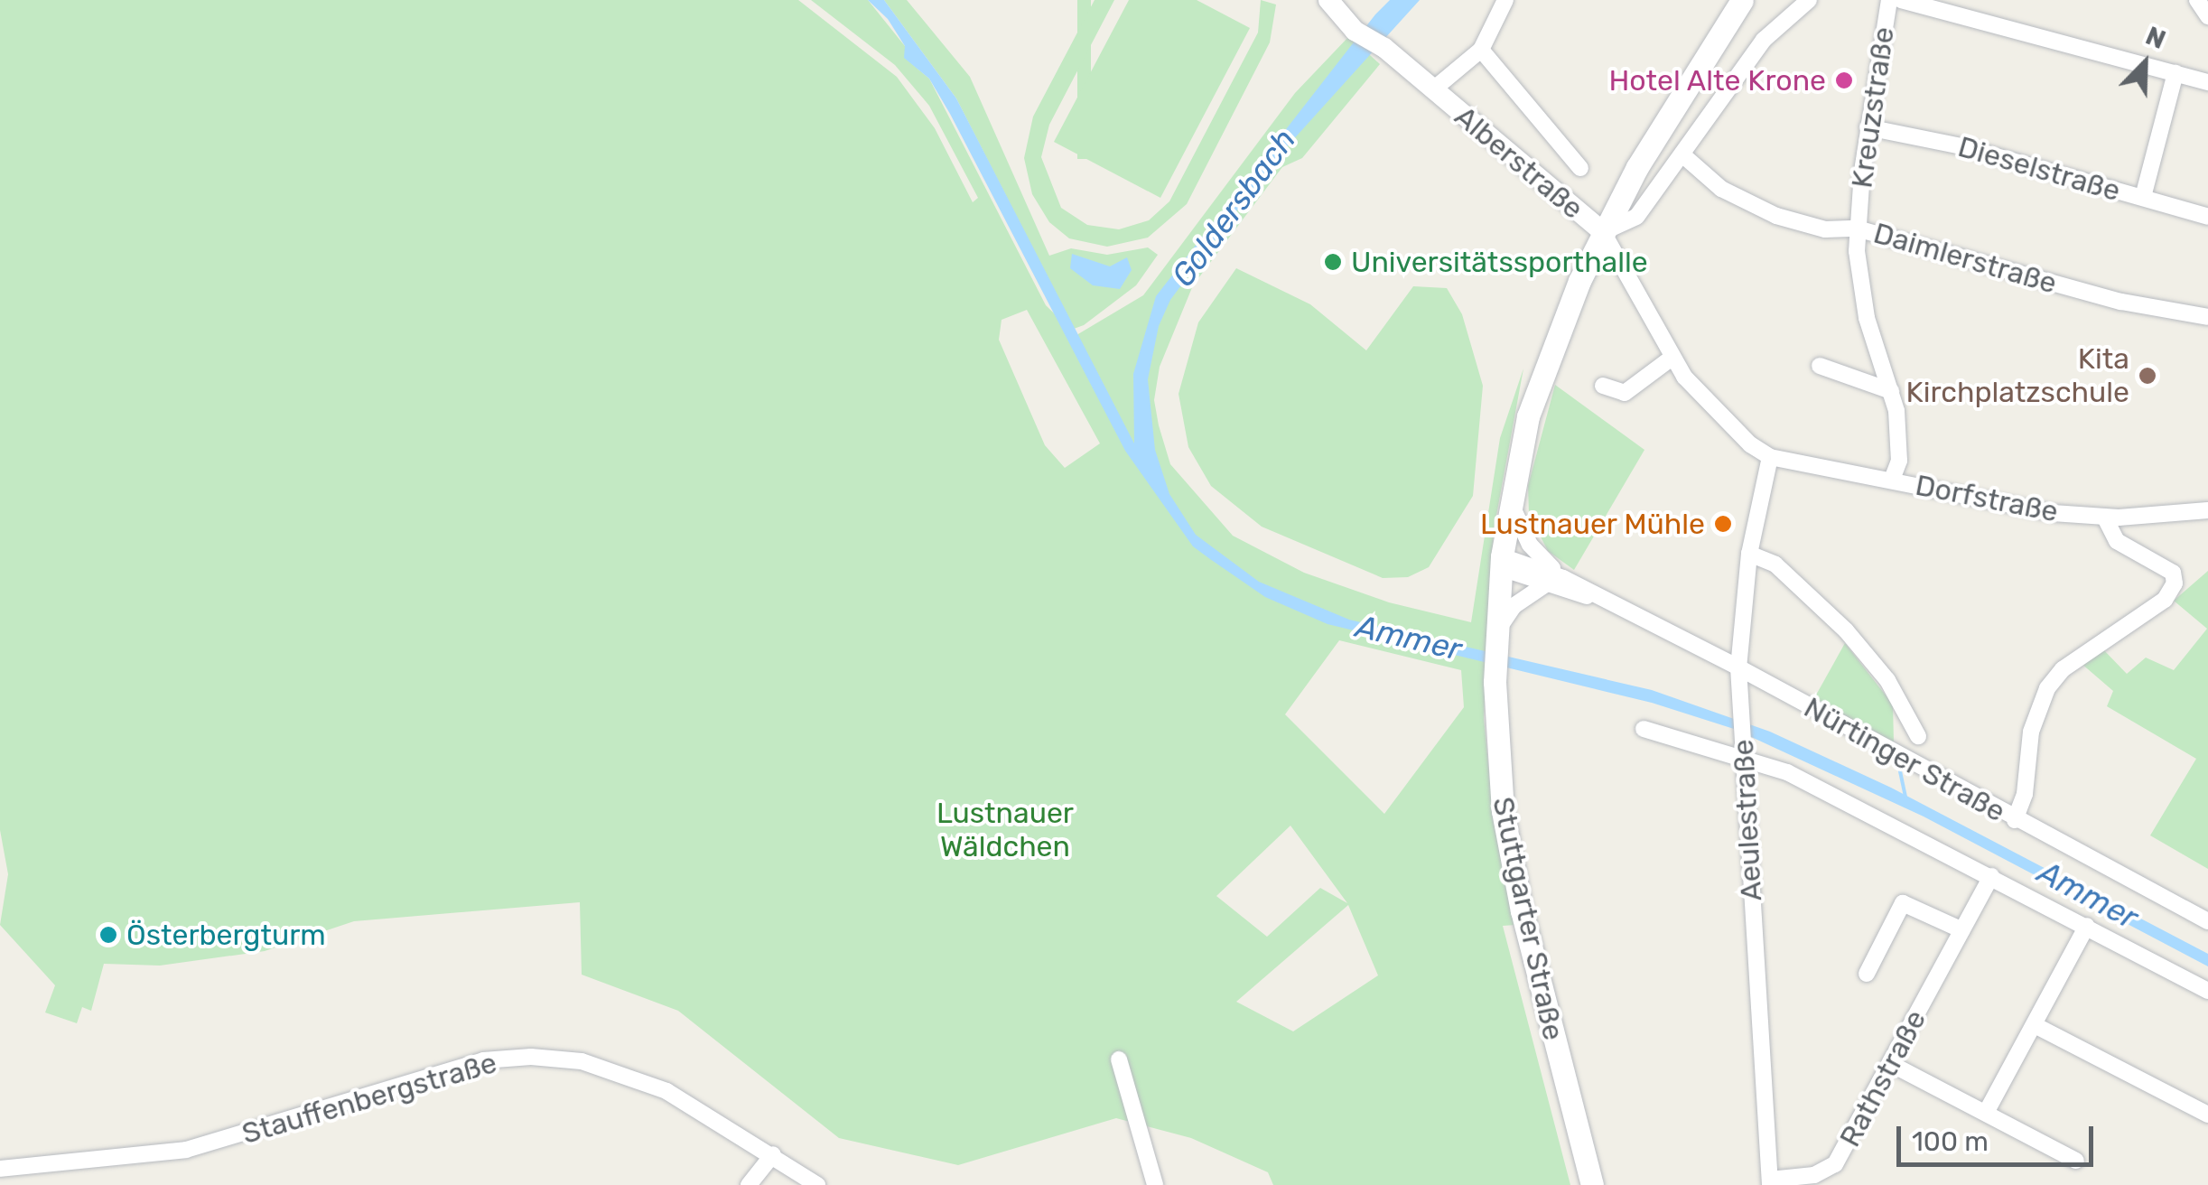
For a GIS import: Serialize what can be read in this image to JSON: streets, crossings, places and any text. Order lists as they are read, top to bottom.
{
  "streets": {
    "main road": ["Stuttgarter Straße"],
    "street": [
      "Kreuzstraße",
      "Alberstraße",
      "Dieselstraße",
      "Daimlerstraße",
      "Dorfstraße",
      "Nürtinger Straße",
      "Aeulestraße",
      "Rathstraße",
      "Stauffenbergstraße"
    ]
  },
  "crossings": [
    ["Kreuzstraße", "Dieselstraße"],
    ["Kreuzstraße", "Daimlerstraße"],
    ["Kreuzstraße", "Dorfstraße"],
    ["Alberstraße", "Dorfstraße"],
    ["Alberstraße", "Aeulestraße"],
    ["Alberstraße", "Stuttgarter Straße"],
    ["Dorfstraße", "Aeulestraße"],
    ["Nürtinger Straße", "Aeulestraße"],
    ["Nürtinger Straße", "Stuttgarter Straße"],
    ["Aeulestraße", "Rathstraße"]
  ],
  "water": ["Goldersbach", "Ammer"],
  "parks": ["Lustnauer Wäldchen"],
  "places": [
    "Hotel Alte Krone",
    "Universitätssporthalle",
    "Kita Kirchplatzschule",
    "Lustnauer Mühle",
    "Österbergturm"
  ],
  "scale_bar": "100 m",
  "north": "top right"
}
